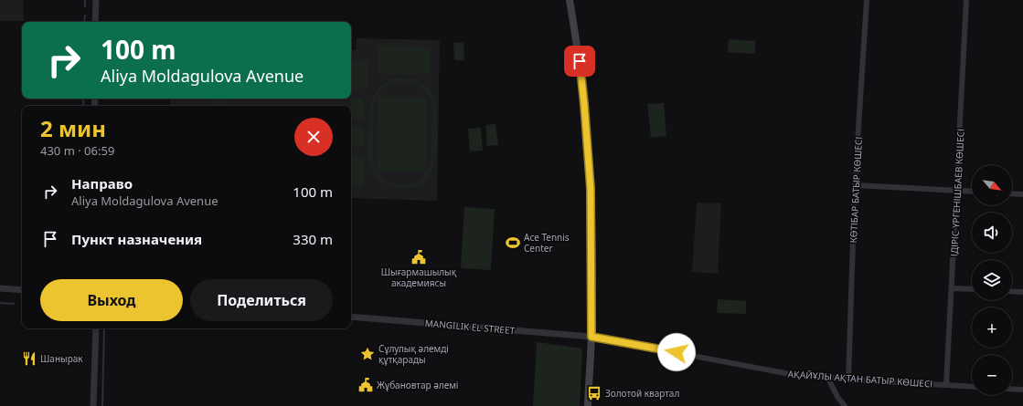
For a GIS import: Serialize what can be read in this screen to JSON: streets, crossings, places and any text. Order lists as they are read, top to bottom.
{
  "streets": {
    "street": [
      "КӨТІБАР БАТЫР КӨШЕСІ",
      "ІДІРІС ҮРГЕНІШБАЕВ КӨШЕСІ",
      "MANGILIK EL STREET",
      "АҚАЙҰЛЫ АҚТАН БАТЫР КӨШЕСІ"
    ]
  },
  "crossings": [
    ["КӨТІБАР БАТЫР КӨШЕСІ", "АҚАЙҰЛЫ АҚТАН БАТЫР КӨШЕСІ"],
    ["ІДІРІС ҮРГЕНІШБАЕВ КӨШЕСІ", "АҚАЙҰЛЫ АҚТАН БАТЫР КӨШЕСІ"],
    ["MANGILIK EL STREET", "АҚАЙҰЛЫ АҚТАН БАТЫР КӨШЕСІ"]
  ],
  "places": {
    "sports": ["Ace Tennis Center"],
    "public building": ["Шығармашылық академиясы", "Жұбановтар әлемі"],
    "place": ["Сұлулық әлемді құтқарады"],
    "restaurant": ["Шанырак"],
    "bus stop": ["Золотой квартал"]
  },
  "north": "bottom right",
  "page": {
    "turn": ["100 m", "Aliya Moldagulova Avenue"],
    "heading": ["2 мин", "430 m · 06:59"],
    "map_buttons": ["+", "−"],
    "list": [
      {
        "name": "Направо",
        "note": "Aliya Moldagulova Avenue",
        "value": "100 m"
      },
      {
        "name": "Пункт назначения",
        "value": "330 m"
      }
    ],
    "buttons": ["Выход", "Поделиться"]
  }
}
